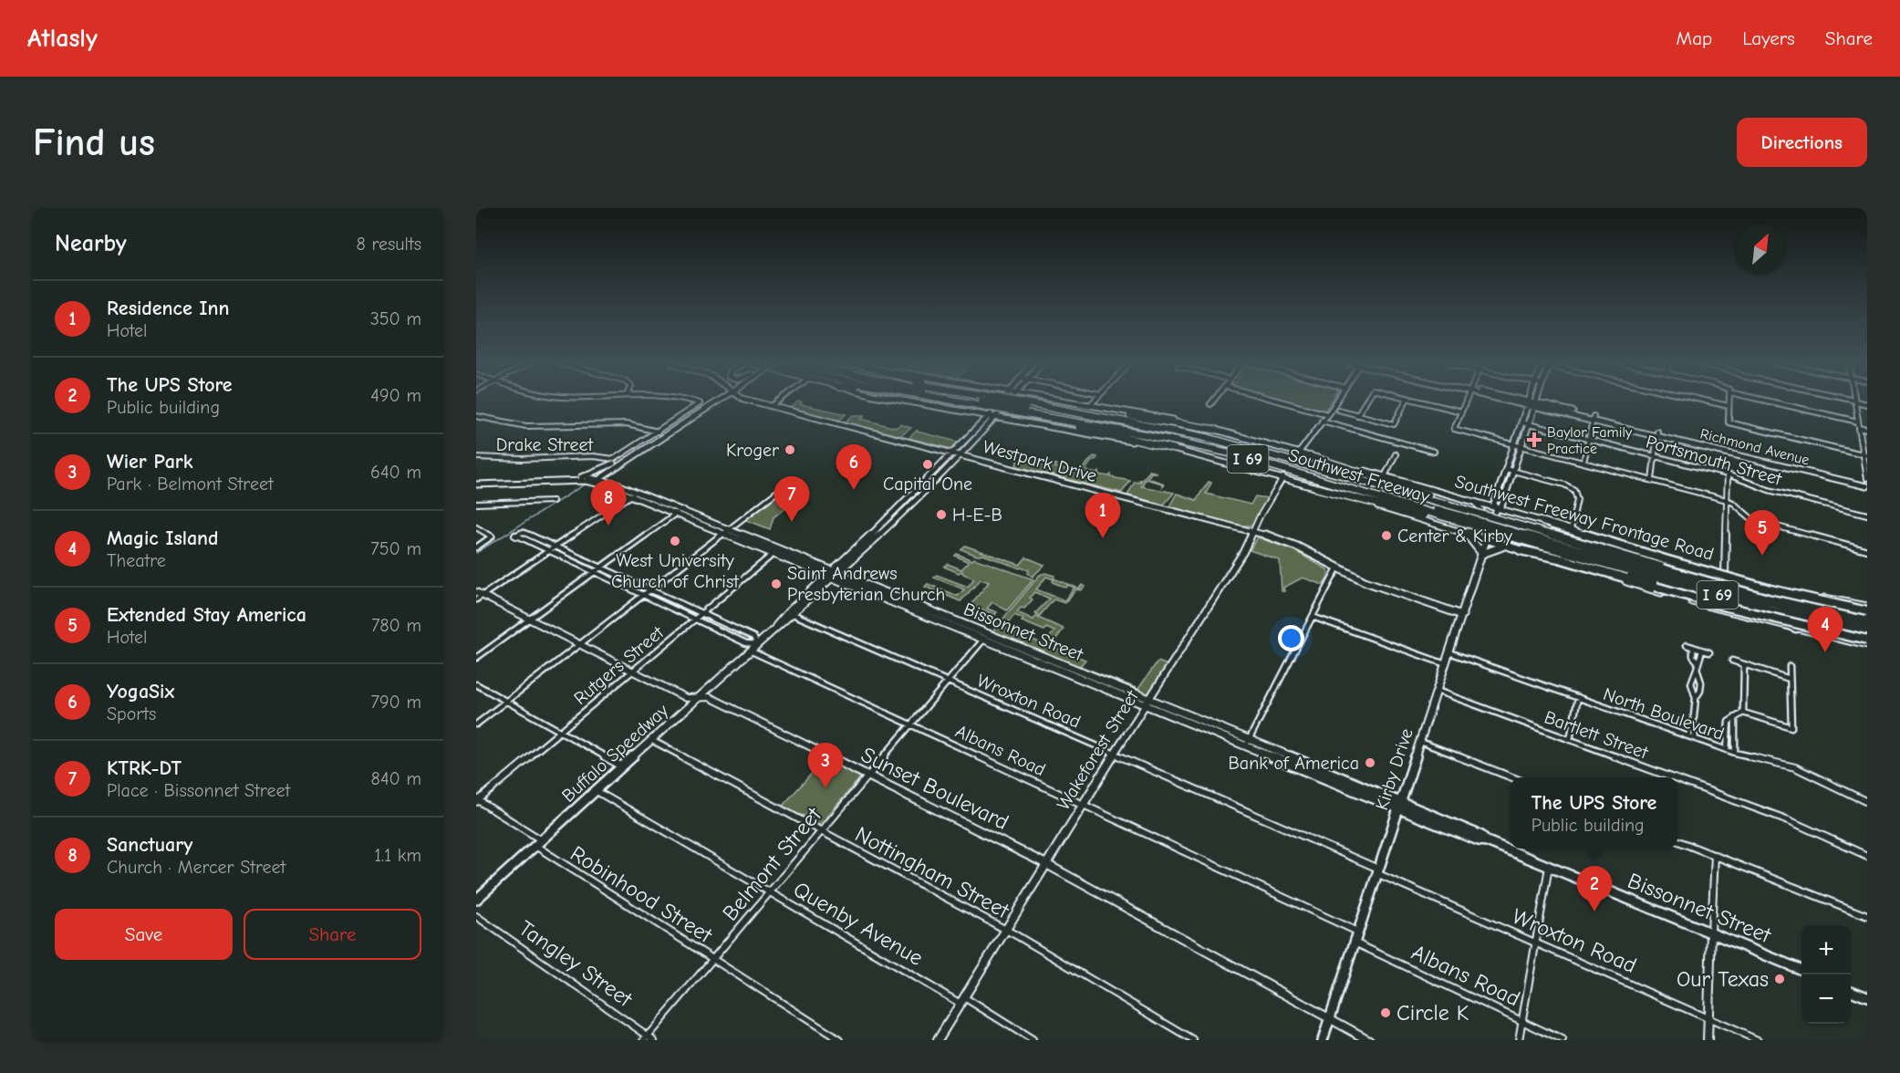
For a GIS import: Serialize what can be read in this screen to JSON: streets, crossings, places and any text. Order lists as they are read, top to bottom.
{
  "streets": {
    "highway": ["I 69", "Southwest Freeway"],
    "main road": [
      "Richmond Avenue",
      "Westpark Drive",
      "Southwest Freeway Frontage Road",
      "Bissonnet Street",
      "Buffalo Speedway",
      "Kirby Drive"
    ],
    "street": [
      "Drake Street",
      "Portsmouth Street",
      "Rutgers Street",
      "Wroxton Road",
      "North Boulevard",
      "Bartlett Street",
      "Albans Road",
      "Wakeforest Street",
      "Sunset Boulevard",
      "Belmont Street",
      "Nottingham Street",
      "Robinhood Street",
      "Quenby Avenue",
      "Tangley Street"
    ]
  },
  "crossings": [
    ["Richmond Avenue", "Kirby Drive"],
    ["I 69", "Southwest Freeway"],
    ["I 69", "Southwest Freeway Frontage Road"],
    ["Portsmouth Street", "Kirby Drive"],
    ["Westpark Drive", "Wakeforest Street"],
    ["Westpark Drive", "Buffalo Speedway"],
    ["Westpark Drive", "Kirby Drive"],
    ["Southwest Freeway Frontage Road", "Kirby Drive"],
    ["Bissonnet Street", "Rutgers Street"],
    ["Bissonnet Street", "Wakeforest Street"],
    ["Bissonnet Street", "Buffalo Speedway"],
    ["Bissonnet Street", "Kirby Drive"],
    ["Bissonnet Street", "Belmont Street"],
    ["Rutgers Street", "Sunset Boulevard"],
    ["Wroxton Road", "Wakeforest Street"],
    ["Wroxton Road", "Buffalo Speedway"],
    ["Wroxton Road", "Kirby Drive"],
    ["Wroxton Road", "Belmont Street"],
    ["North Boulevard", "Kirby Drive"],
    ["Bartlett Street", "Kirby Drive"],
    ["Albans Road", "Wakeforest Street"],
    ["Albans Road", "Buffalo Speedway"],
    ["Albans Road", "Kirby Drive"],
    ["Albans Road", "Belmont Street"],
    ["Wakeforest Street", "Sunset Boulevard"],
    ["Wakeforest Street", "Nottingham Street"],
    ["Wakeforest Street", "Quenby Avenue"],
    ["Buffalo Speedway", "Sunset Boulevard"],
    ["Buffalo Speedway", "Nottingham Street"],
    ["Buffalo Speedway", "Robinhood Street"],
    ["Buffalo Speedway", "Quenby Avenue"],
    ["Kirby Drive", "Sunset Boulevard"],
    ["Sunset Boulevard", "Belmont Street"],
    ["Belmont Street", "Nottingham Street"],
    ["Belmont Street", "Robinhood Street"],
    ["Belmont Street", "Quenby Avenue"],
    ["Belmont Street", "Tangley Street"]
  ],
  "places": {
    "health": ["Baylor Family Practice"],
    "other": [
      "Kroger",
      "Capital One",
      "H-E-B",
      "Center & Kirby",
      "West University Church of Christ",
      "Saint Andrews Presbyterian Church",
      "Bank of America",
      "Our Texas",
      "Circle K"
    ]
  },
  "north": "top right",
  "page": {
    "header": "Atlasly",
    "nav": ["Map", "Layers", "Share"],
    "buttons": [
      "Directions",
      ["Save", "Share"]
    ],
    "title": "Find us",
    "heading": ["Nearby", "8 results"],
    "list": [
      {
        "mark": "1",
        "name": "Residence Inn",
        "note": "Hotel",
        "value": "350 m"
      },
      {
        "mark": "2",
        "name": "The UPS Store",
        "note": "Public building",
        "value": "490 m"
      },
      {
        "mark": "3",
        "name": "Wier Park",
        "note": "Park · Belmont Street",
        "value": "640 m"
      },
      {
        "mark": "4",
        "name": "Magic Island",
        "note": "Theatre",
        "value": "750 m"
      },
      {
        "mark": "5",
        "name": "Extended Stay America",
        "note": "Hotel",
        "value": "780 m"
      },
      {
        "mark": "6",
        "name": "YogaSix",
        "note": "Sports",
        "value": "790 m"
      },
      {
        "mark": "7",
        "name": "KTRK-DT",
        "note": "Place · Bissonnet Street",
        "value": "840 m"
      },
      {
        "mark": "8",
        "name": "Sanctuary",
        "note": "Church · Mercer Street",
        "value": "1.1 km"
      }
    ],
    "pins": [
      "6",
      "7",
      "8",
      "1",
      "5",
      "4",
      "3",
      "2"
    ],
    "popup": ["The UPS Store", "Public building"],
    "map_buttons": ["+", "−"]
  }
}
